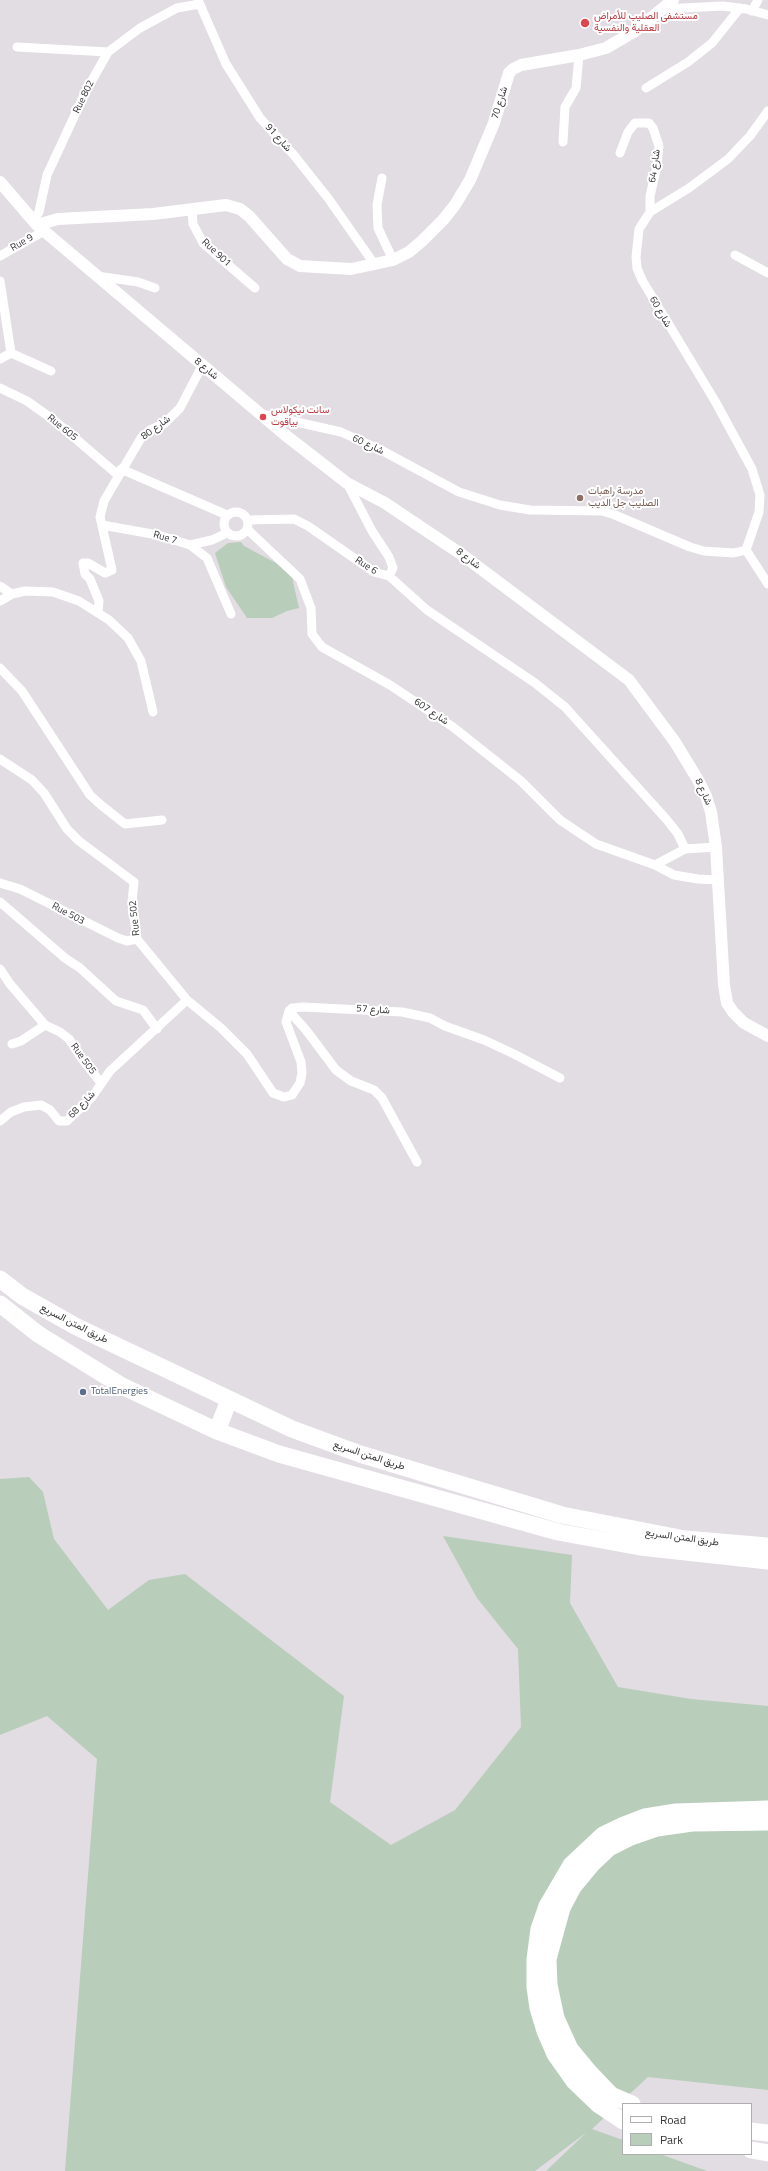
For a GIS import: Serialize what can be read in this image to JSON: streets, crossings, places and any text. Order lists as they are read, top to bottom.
{
  "streets": {
    "highway": ["طريق المتن السريع"],
    "street": [
      "Rue 802",
      "شارع 70",
      "شارع 91",
      "شارع 64",
      "Rue 9",
      "Rue 901",
      "شارع 60",
      "شارع 8",
      "Rue 605",
      "شارع 80",
      "Rue 7",
      "Rue 6",
      "شارع 607",
      "Rue 503",
      "Rue 502",
      "شارع 57",
      "Rue 505",
      "شارع 68"
    ]
  },
  "crossings": [
    ["Rue 802", "شارع 70"],
    ["Rue 802", "شارع 91"],
    ["Rue 802", "Rue 9"],
    ["Rue 802", "شارع 8"],
    ["شارع 70", "شارع 91"],
    ["شارع 70", "Rue 9"],
    ["شارع 70", "Rue 901"],
    ["شارع 70", "شارع 8"],
    ["شارع 64", "شارع 60"],
    ["Rue 9", "شارع 8"],
    ["شارع 60", "شارع 8"],
    ["شارع 8", "شارع 80"],
    ["شارع 8", "Rue 6"],
    ["شارع 8", "شارع 607"],
    ["Rue 605", "شارع 80"],
    ["Rue 605", "Rue 7"],
    ["Rue 605", "Rue 6"],
    ["Rue 605", "شارع 607"],
    ["شارع 80", "Rue 7"],
    ["Rue 7", "Rue 6"],
    ["Rue 7", "شارع 607"],
    ["Rue 6", "شارع 607"],
    ["Rue 503", "Rue 502"],
    ["Rue 502", "شارع 57"],
    ["Rue 502", "Rue 505"],
    ["Rue 505", "شارع 68"]
  ],
  "places": [
    "مستشفى الصليب للأمراض العقلية والنفسية",
    "سانت نيكولاس بياقوت",
    "مدرسة راهبات الصليب جل الديب",
    "TotalEnergies"
  ],
  "legend": ["Road", "Park"]
}
